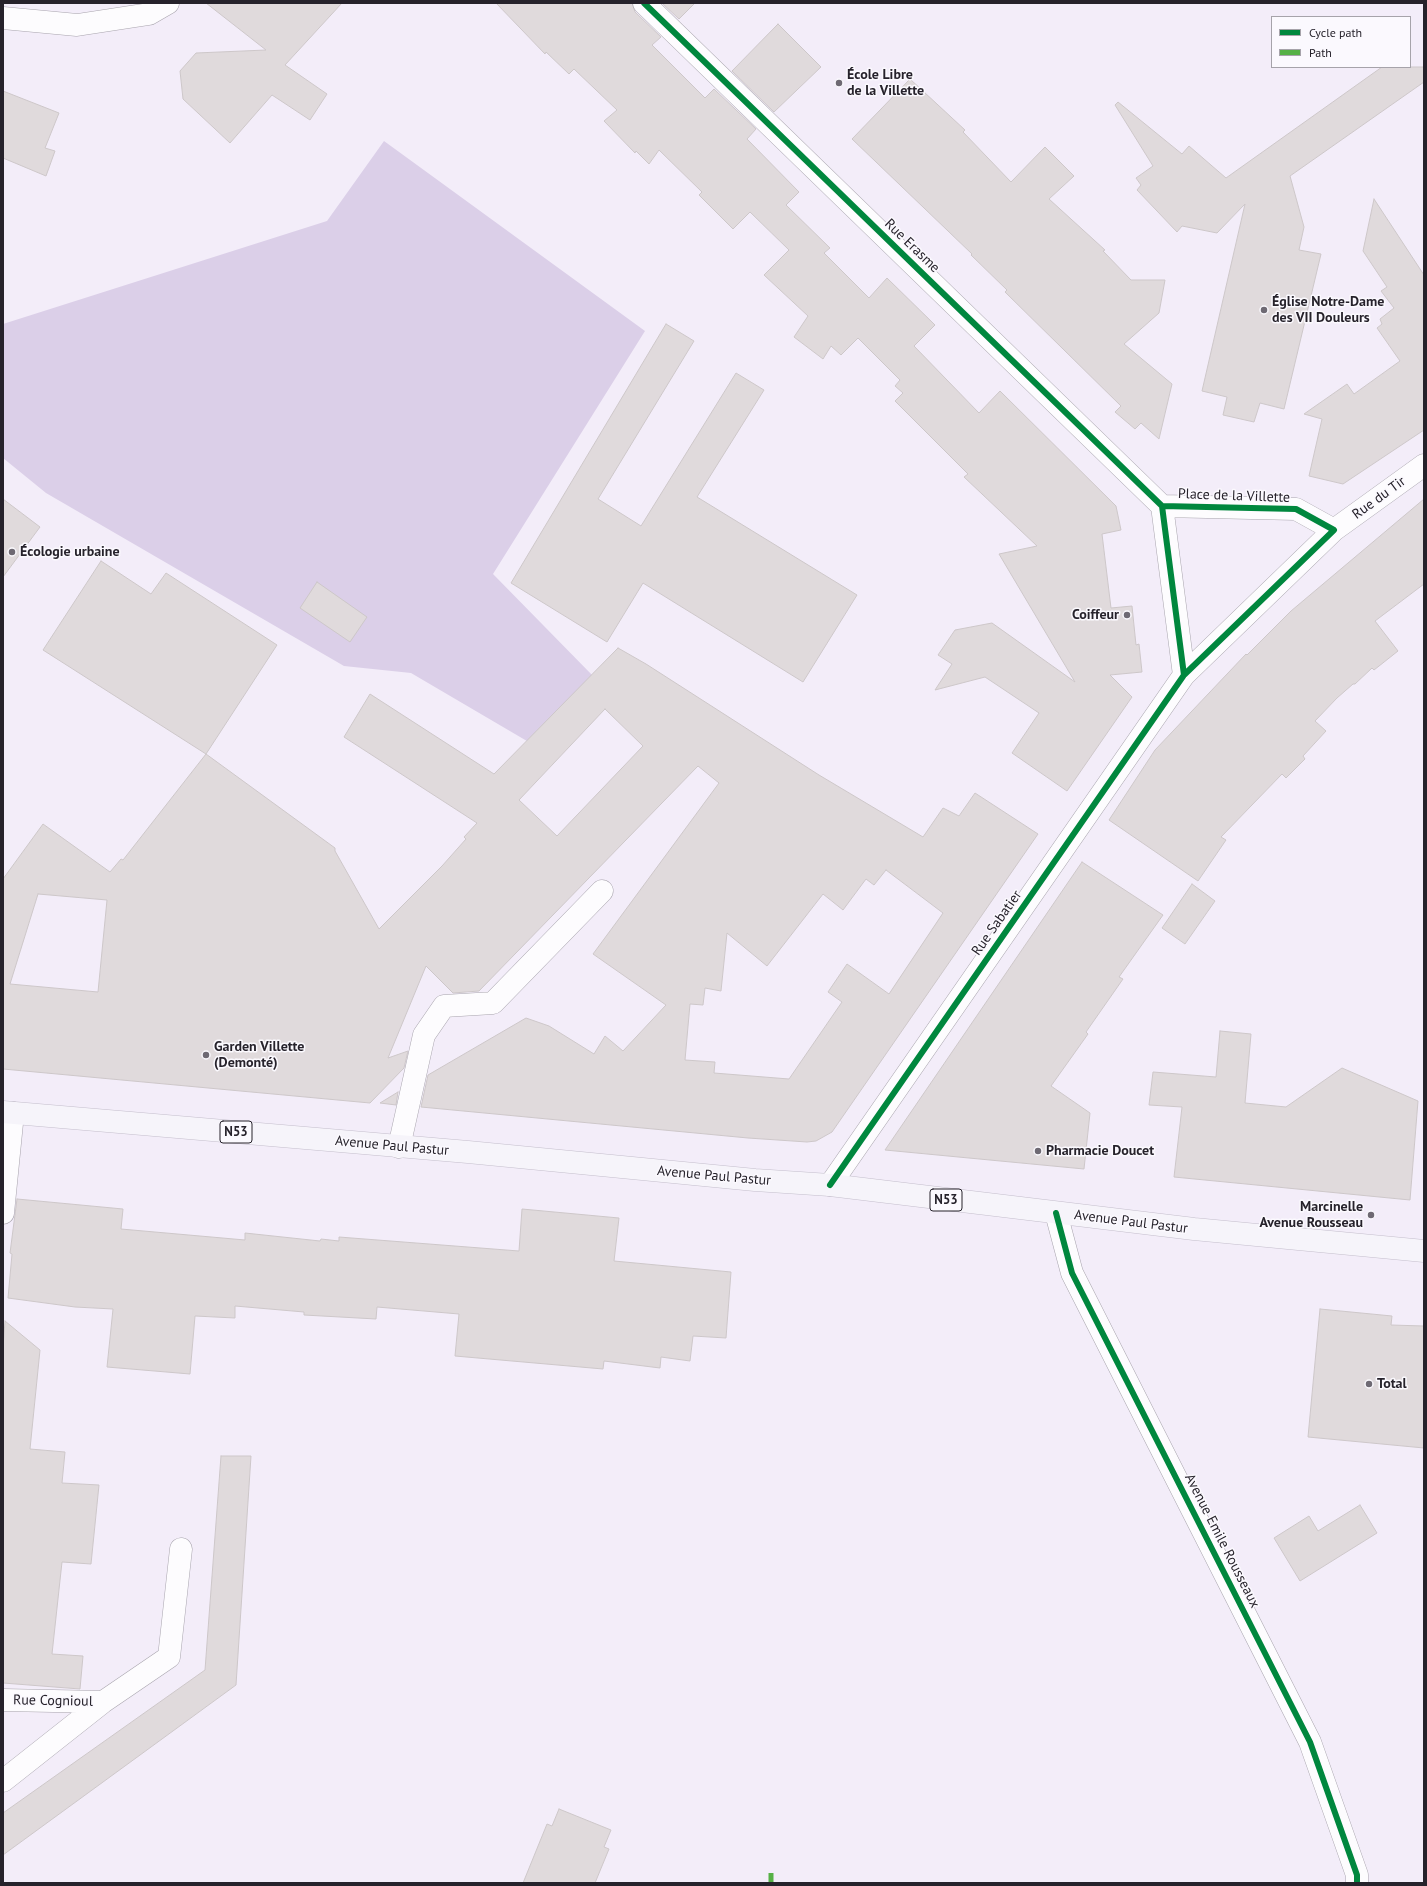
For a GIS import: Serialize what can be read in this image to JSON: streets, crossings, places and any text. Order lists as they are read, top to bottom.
{
  "streets": {
    "main road": ["N53", "Avenue Paul Pastur"],
    "street": [
      "Rue Erasme",
      "Place de la Villette",
      "Rue du Tir",
      "Rue Sabatier",
      "Avenue Emile Rousseaux",
      "Rue Cognioul"
    ]
  },
  "crossings": [
    ["Rue Erasme", "Place de la Villette"],
    ["Place de la Villette", "Rue du Tir"],
    ["Place de la Villette", "Rue Sabatier"],
    ["Rue Sabatier", "Avenue Paul Pastur"],
    ["Avenue Paul Pastur", "Avenue Emile Rousseaux"]
  ],
  "places": [
    "École Libre de la Villette",
    "Église Notre-Dame des VII Douleurs",
    "Écologie urbaine",
    "Coiffeur",
    "Garden Villette (Demonté)",
    "Pharmacie Doucet",
    "Marcinelle Avenue Rousseau",
    "Total"
  ],
  "legend": ["Cycle path", "Path"]
}
